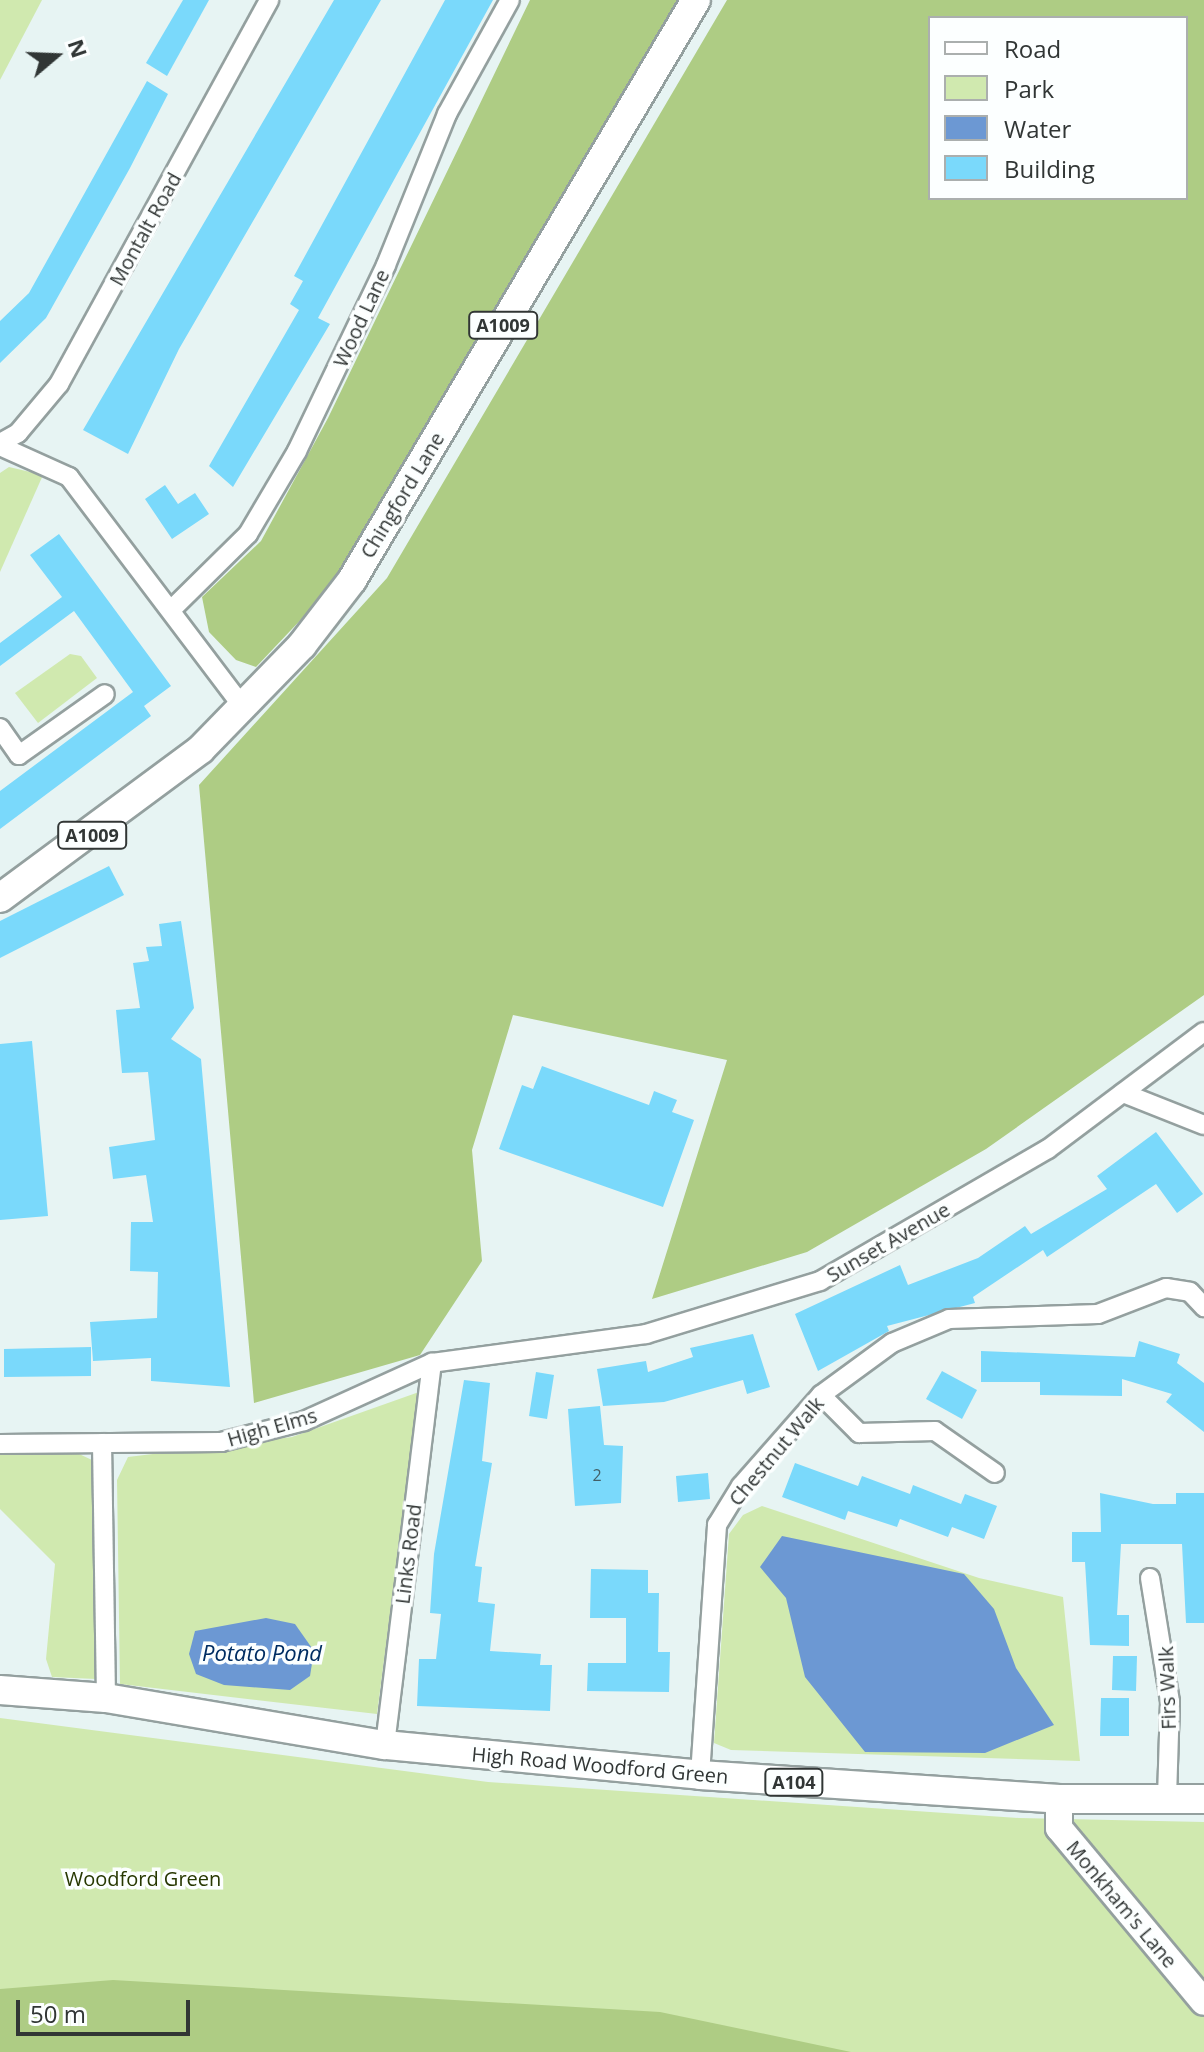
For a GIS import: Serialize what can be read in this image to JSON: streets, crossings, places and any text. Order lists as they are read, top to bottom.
{
  "streets": {
    "main road": [
      "A1009",
      "Chingford Lane",
      "High Road Woodford Green",
      "A104"
    ],
    "street": [
      "Montalt Road",
      "Wood Lane",
      "Sunset Avenue",
      "High Elms",
      "Chestnut Walk",
      "Links Road",
      "Firs Walk",
      "Monkham's Lane"
    ]
  },
  "crossings": [
    ["Montalt Road", "Wood Lane"],
    ["Montalt Road", "Chingford Lane"],
    ["Sunset Avenue", "High Elms"],
    ["Sunset Avenue", "Links Road"],
    ["High Elms", "Links Road"],
    ["Chestnut Walk", "High Road Woodford Green"],
    ["Links Road", "High Road Woodford Green"],
    ["Firs Walk", "High Road Woodford Green"],
    ["High Road Woodford Green", "Monkham's Lane"]
  ],
  "water": ["Potato Pond"],
  "parks": ["Woodford Green"],
  "house_numbers": ["2"],
  "legend": [
    "Road",
    "Park",
    "Water",
    "Building"
  ],
  "scale_bar": "50 m",
  "north": "right"
}
